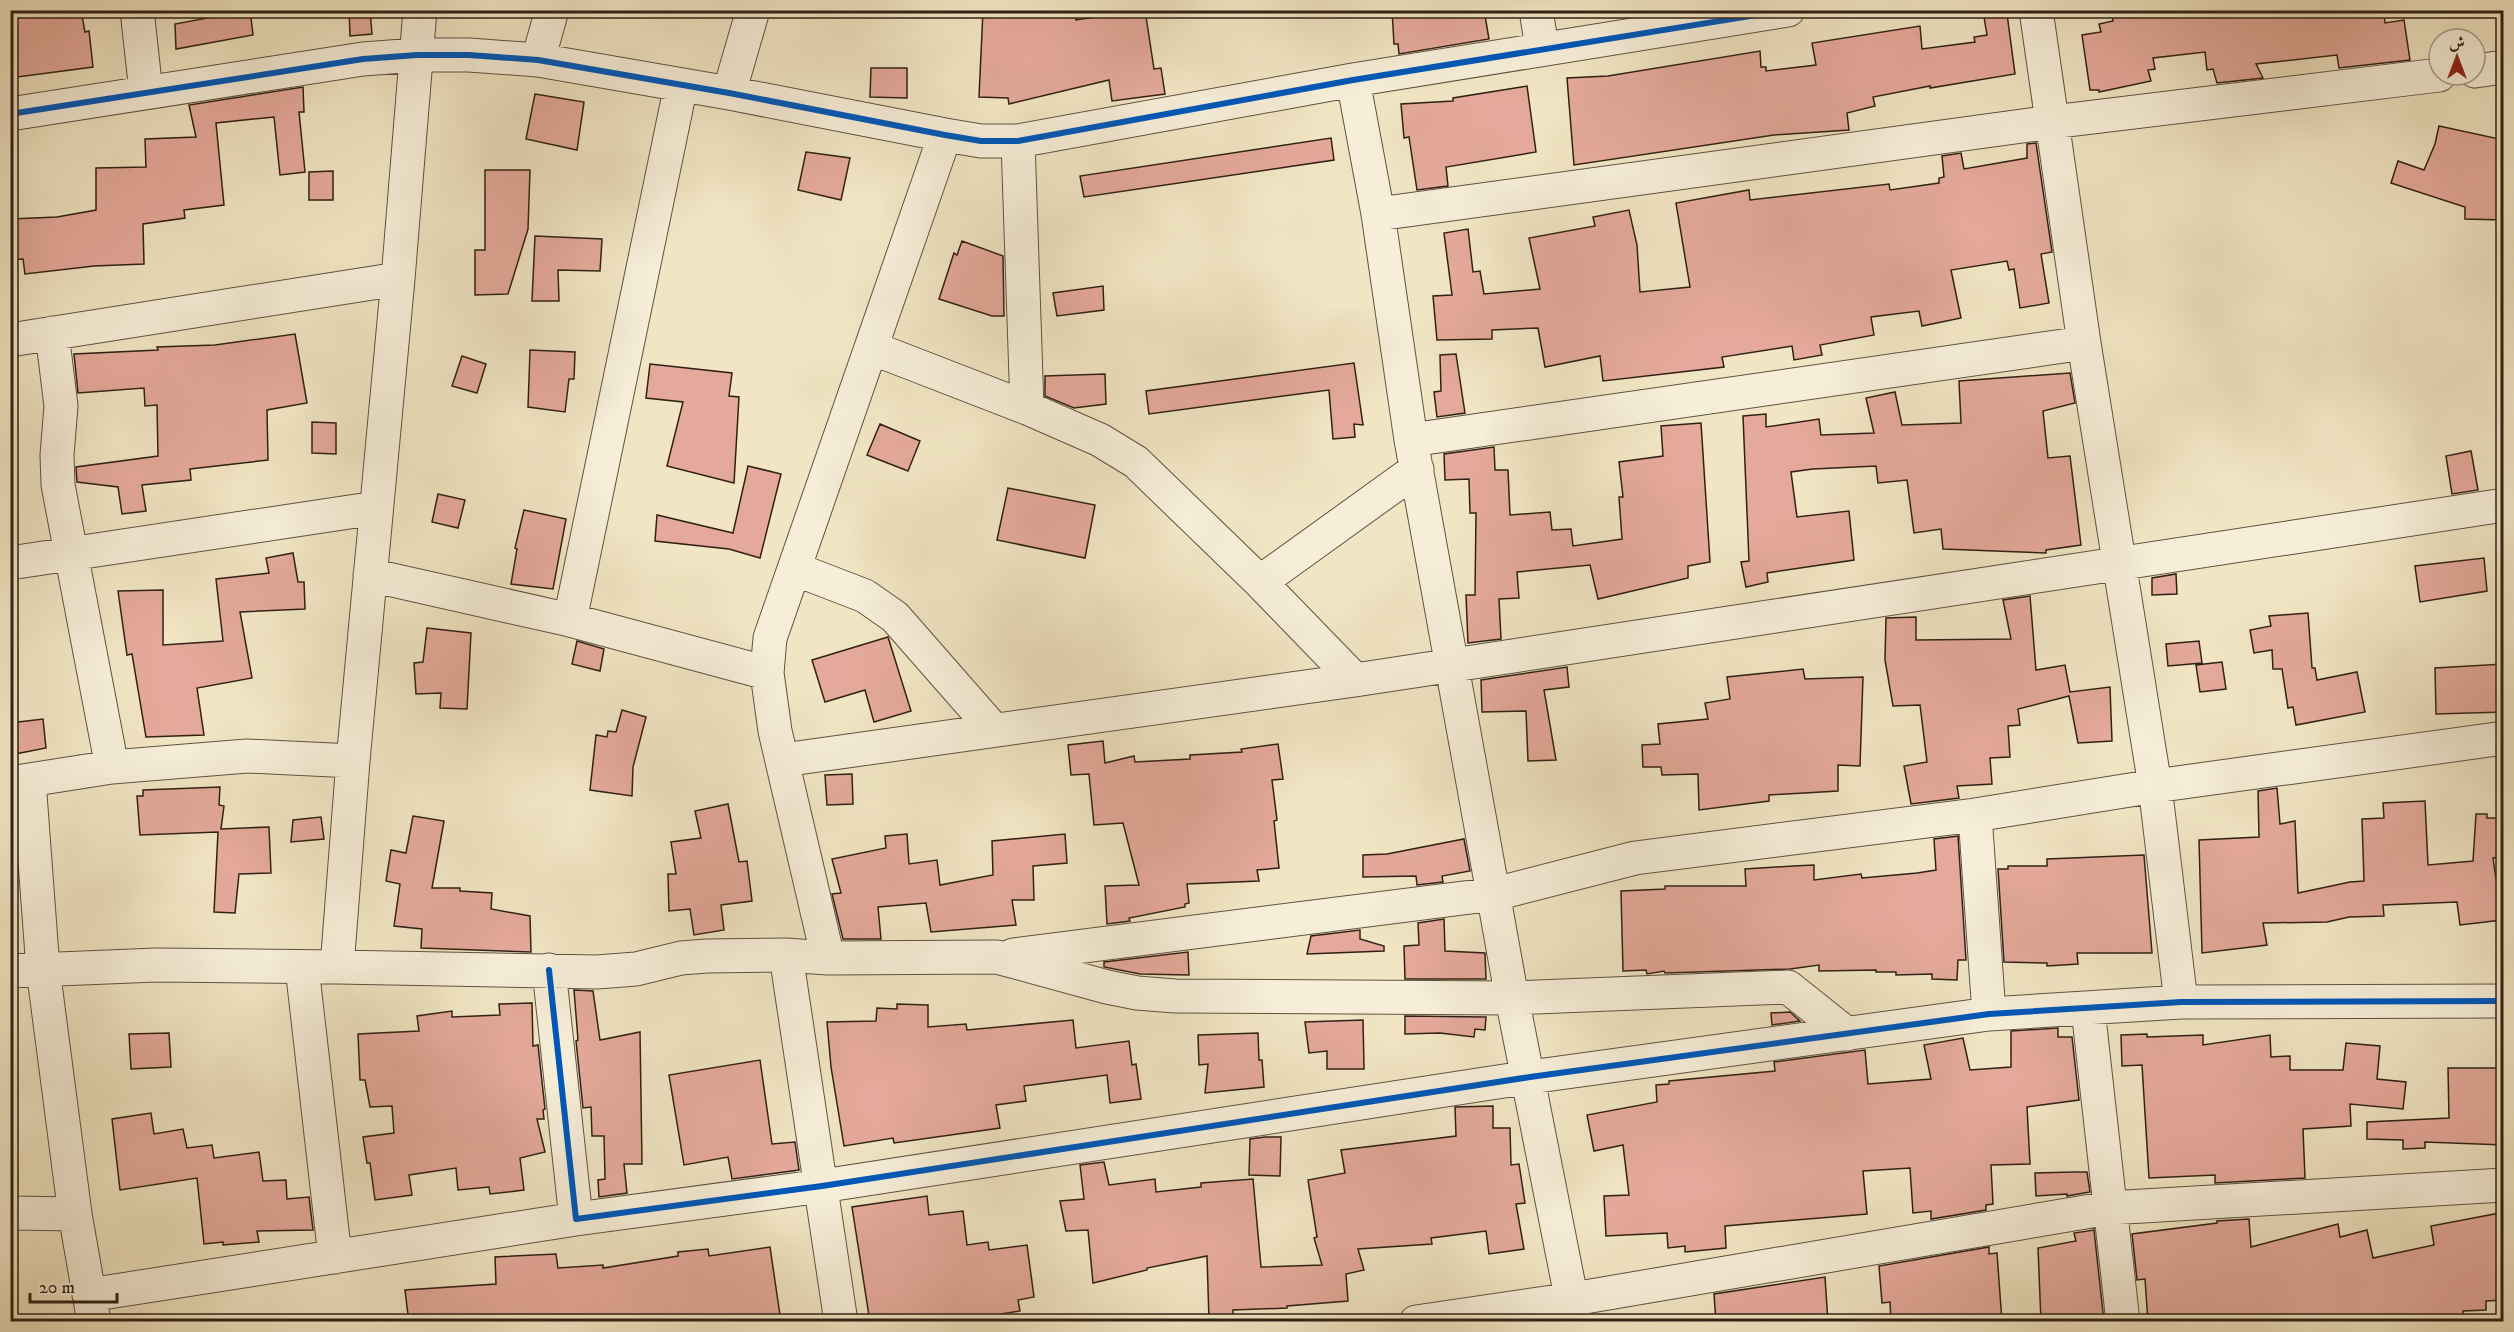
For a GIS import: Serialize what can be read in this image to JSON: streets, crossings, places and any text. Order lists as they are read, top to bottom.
{
  "scale_bar": "20 m",
  "north": "top"
}
